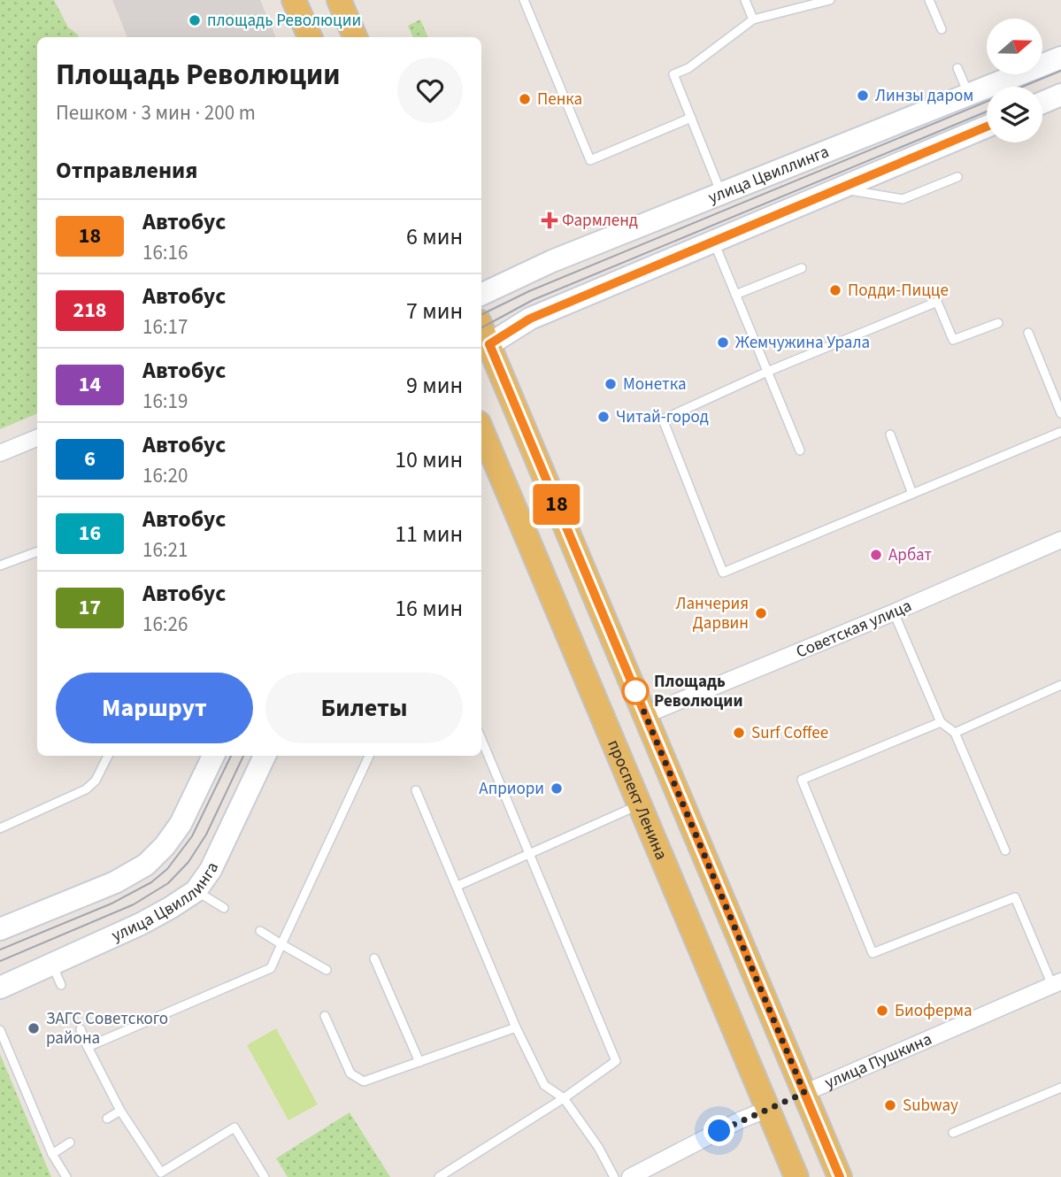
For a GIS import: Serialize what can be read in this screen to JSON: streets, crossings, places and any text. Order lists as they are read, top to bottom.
{
  "streets": {
    "main road": ["улица Цвиллинга", "проспект Ленина", "улица Пушкина"],
    "street": ["Советская улица"]
  },
  "crossings": [
    ["проспект Ленина", "улица Пушкина"]
  ],
  "places": {
    "other": [
      "площадь Революции",
      "Линзы даром",
      "Пенка",
      "Подди-Пицце",
      "Жемчужина Урала",
      "Монетка",
      "Читай-город",
      "Арбат",
      "Ланчерия Дарвин",
      "Площадь Революции",
      "Surf Coffee",
      "Априори",
      "Биоферма",
      "ЗАГС Советского района",
      "Subway"
    ],
    "health": ["Фармленд"]
  },
  "lines": ["bus line 18"],
  "north": "right",
  "page": {
    "on_map": "18",
    "heading": [
      ["Площадь Революции", "Пешком · 3 мин · 200 m"],
      "Отправления"
    ],
    "list": [
      {
        "mark": "18",
        "name": "Автобус",
        "note": "16:16",
        "value": "6 мин"
      },
      {
        "mark": "218",
        "name": "Автобус",
        "note": "16:17",
        "value": "7 мин"
      },
      {
        "mark": "14",
        "name": "Автобус",
        "note": "16:19",
        "value": "9 мин"
      },
      {
        "mark": "6",
        "name": "Автобус",
        "note": "16:20",
        "value": "10 мин"
      },
      {
        "mark": "16",
        "name": "Автобус",
        "note": "16:21",
        "value": "11 мин"
      },
      {
        "mark": "17",
        "name": "Автобус",
        "note": "16:26",
        "value": "16 мин"
      }
    ],
    "buttons": ["Маршрут", "Билеты"]
  }
}
